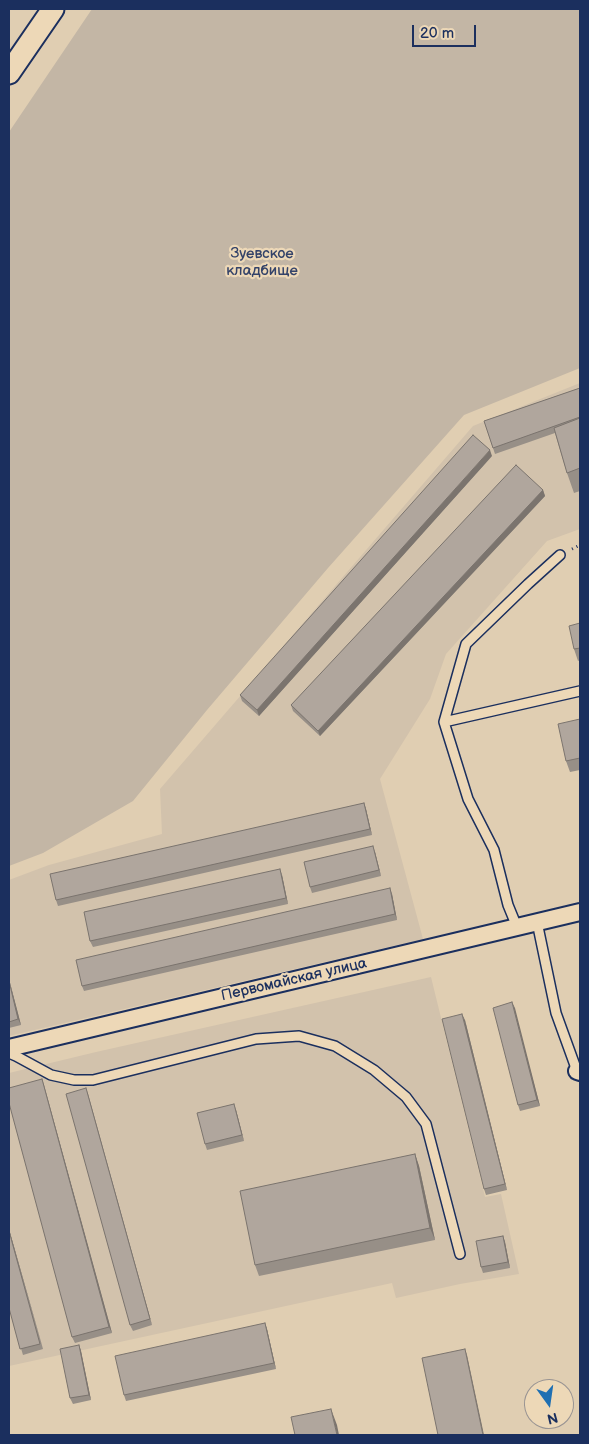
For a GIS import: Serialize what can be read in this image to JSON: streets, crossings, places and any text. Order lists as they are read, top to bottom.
{
  "streets": {
    "street": ["Первомайская улица"]
  },
  "parks": ["Зуевское кладбище"],
  "scale_bar": "20 m",
  "north": "bottom"
}
